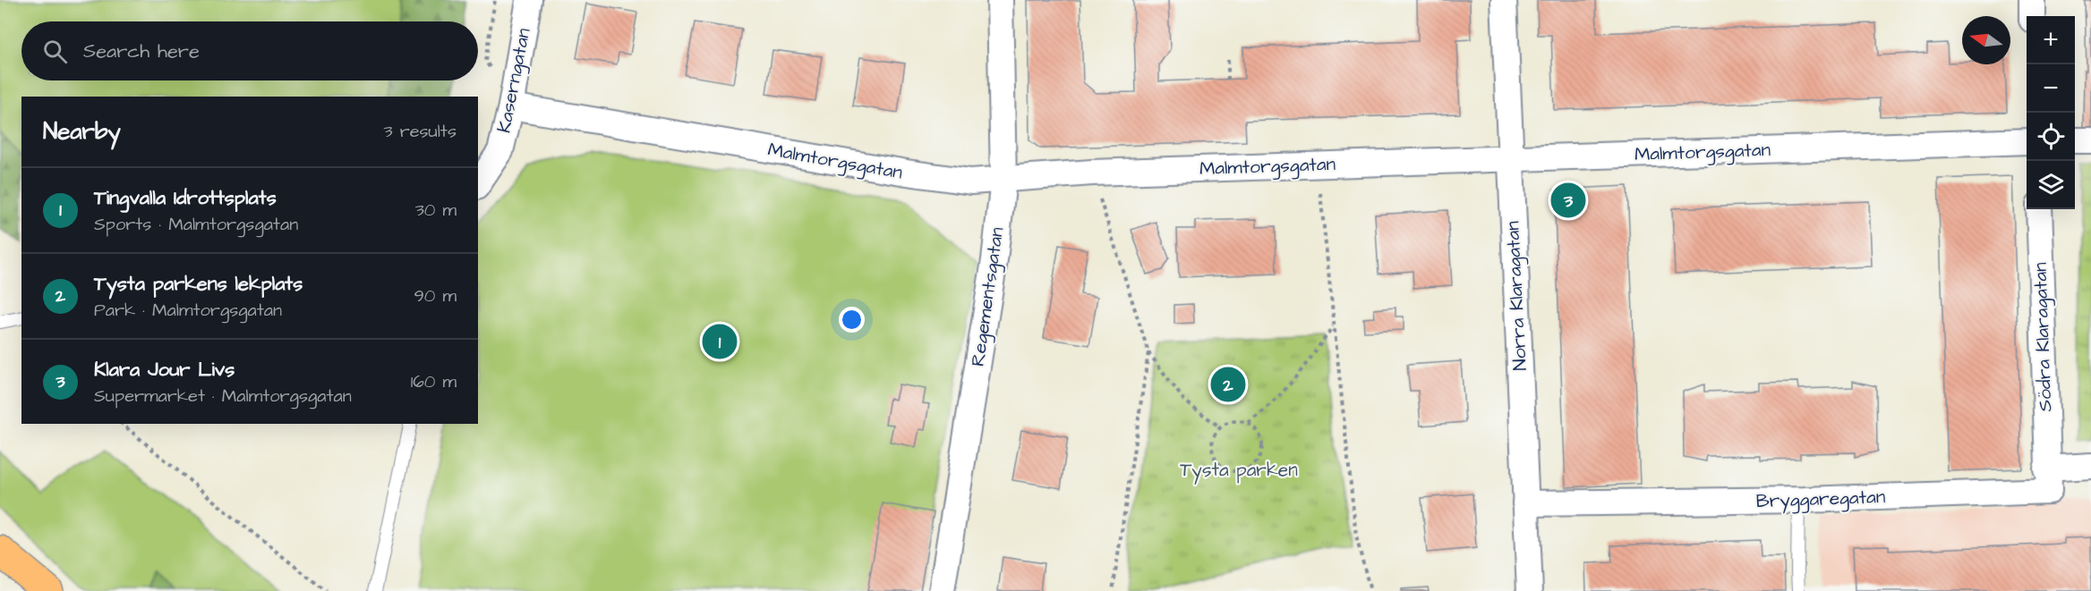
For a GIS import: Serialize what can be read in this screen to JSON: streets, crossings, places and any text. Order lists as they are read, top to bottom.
{
  "streets": {
    "street": [
      "Kaserngatan",
      "Malmtorgsgatan",
      "Norra Klaragatan",
      "Regementsgatan",
      "Södra Klaragatan",
      "Bryggaregatan"
    ]
  },
  "crossings": [
    ["Kaserngatan", "Malmtorgsgatan"],
    ["Malmtorgsgatan", "Norra Klaragatan"],
    ["Malmtorgsgatan", "Regementsgatan"],
    ["Norra Klaragatan", "Bryggaregatan"],
    ["Södra Klaragatan", "Bryggaregatan"]
  ],
  "parks": ["Tysta parken"],
  "north": "left",
  "page": {
    "map_buttons": ["+", "−"],
    "search": "Search here",
    "heading": ["Nearby", "3 results"],
    "list": [
      {
        "mark": "1",
        "name": "Tingvalla Idrottsplats",
        "note": "Sports · Malmtorgsgatan",
        "value": "30 m"
      },
      {
        "mark": "2",
        "name": "Tysta parkens lekplats",
        "note": "Park · Malmtorgsgatan",
        "value": "90 m"
      },
      {
        "mark": "3",
        "name": "Klara Jour Livs",
        "note": "Supermarket · Malmtorgsgatan",
        "value": "160 m"
      }
    ],
    "pins": ["3", "1", "2"]
  }
}
